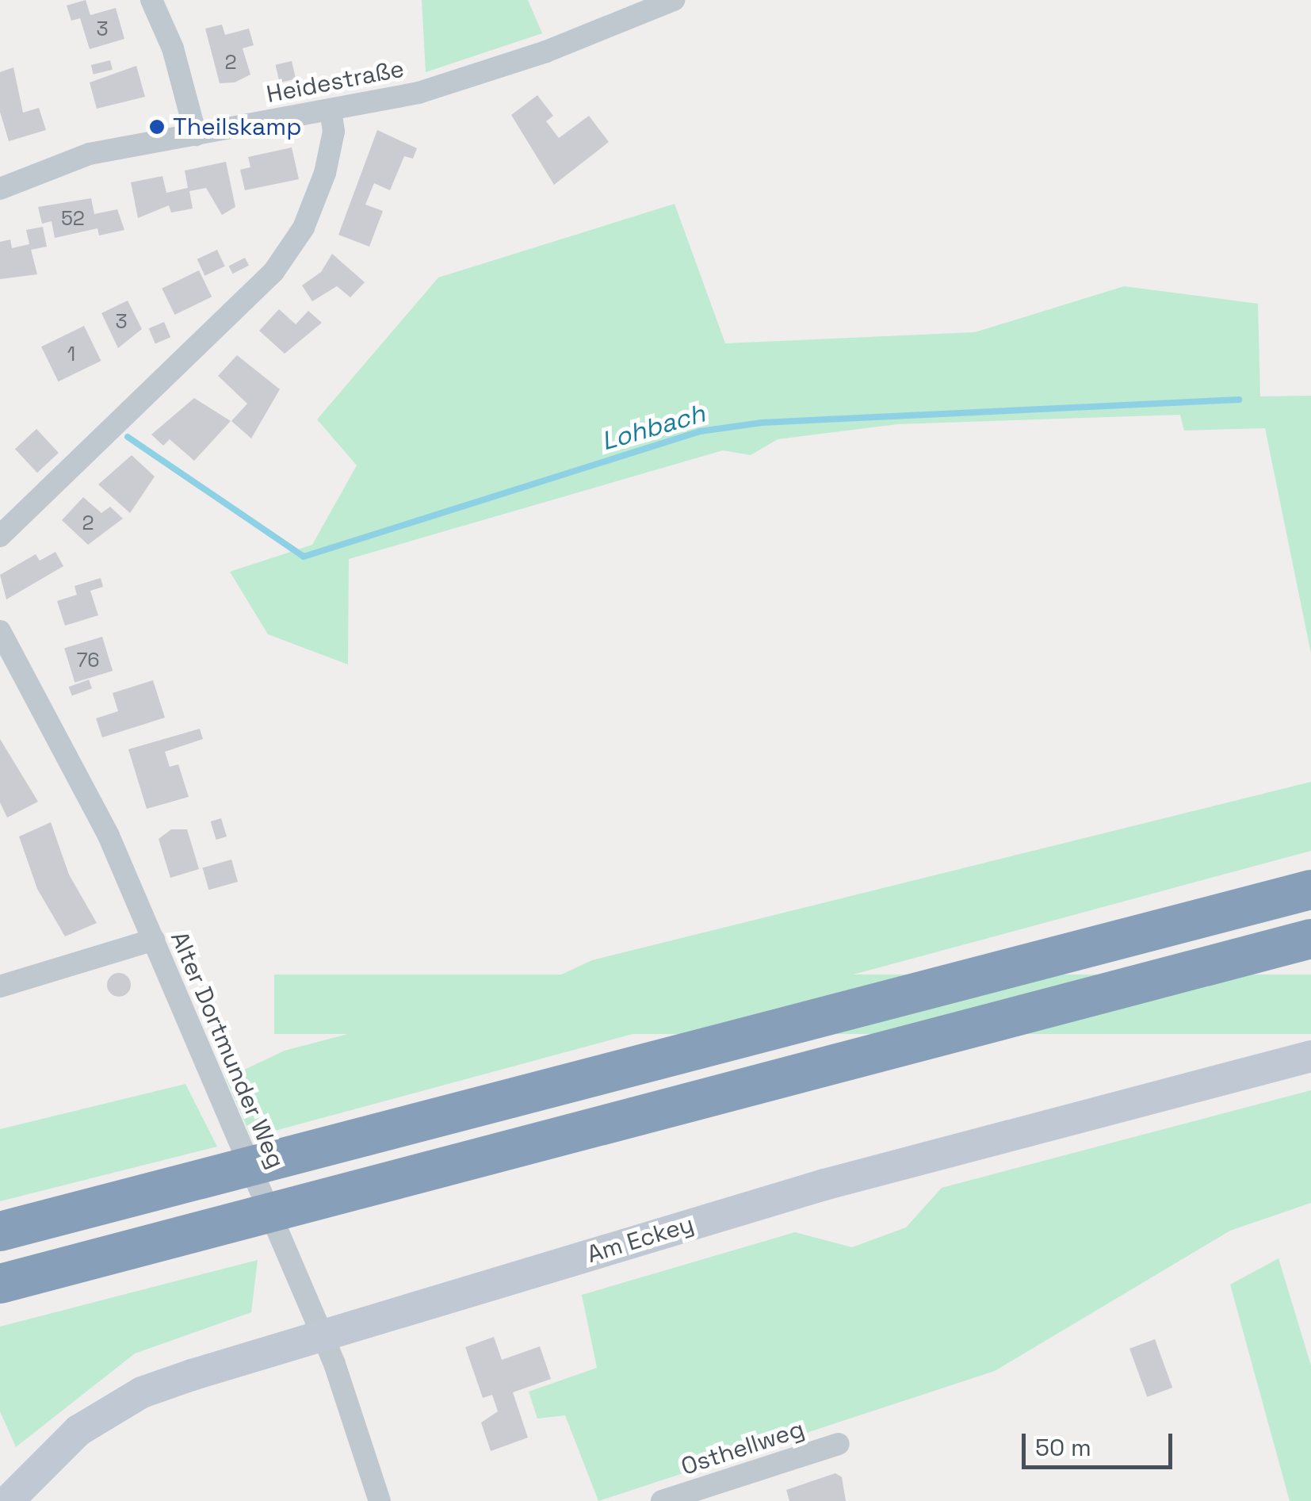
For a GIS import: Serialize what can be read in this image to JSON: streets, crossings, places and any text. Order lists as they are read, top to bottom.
{
  "streets": {
    "street": [
      "Heidestraße",
      "Alter Dortmunder Weg",
      "Am Eckey",
      "Osthellweg"
    ]
  },
  "crossings": [
    ["Alter Dortmunder Weg", "Am Eckey"]
  ],
  "water": ["Lohbach"],
  "places": ["Theilskamp"],
  "house_numbers": [
    "3",
    "2",
    "52",
    "3",
    "1",
    "2",
    "76"
  ],
  "scale_bar": "50 m"
}
